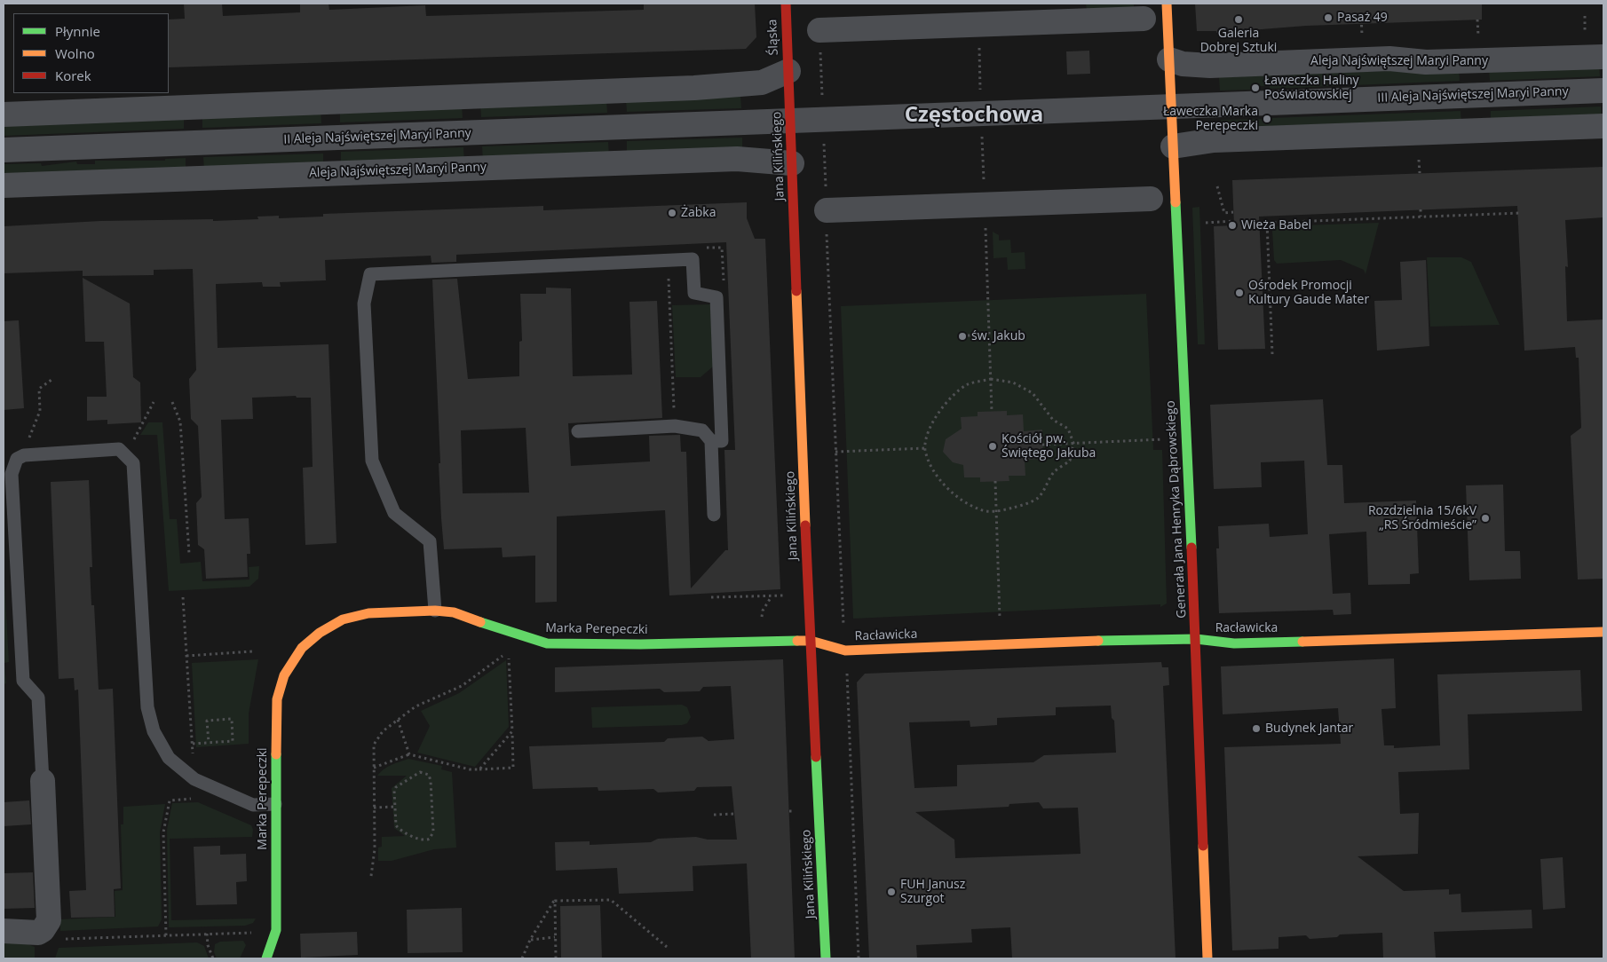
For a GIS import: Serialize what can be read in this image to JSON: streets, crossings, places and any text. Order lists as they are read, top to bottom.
{
  "streets": {
    "street": [
      "Śląska",
      "Aleja Najświętszej Maryi Panny",
      "III Aleja Najświętszej Maryi Panny",
      "II Aleja Najświętszej Maryi Panny",
      "Jana Kilińskiego",
      "Generała Jana Henryka Dąbrowskiego",
      "Racławicka",
      "Marka Perepeczki"
    ]
  },
  "crossings": [
    ["Śląska", "Jana Kilińskiego"],
    ["Aleja Najświętszej Maryi Panny", "Jana Kilińskiego"],
    ["Aleja Najświętszej Maryi Panny", "Generała Jana Henryka Dąbrowskiego"],
    ["III Aleja Najświętszej Maryi Panny", "Generała Jana Henryka Dąbrowskiego"],
    ["II Aleja Najświętszej Maryi Panny", "Jana Kilińskiego"],
    ["Jana Kilińskiego", "Racławicka"],
    ["Jana Kilińskiego", "Marka Perepeczki"],
    ["Generała Jana Henryka Dąbrowskiego", "Racławicka"],
    ["Racławicka", "Marka Perepeczki"]
  ],
  "districts": ["Częstochowa"],
  "places": [
    "Pasaż 49",
    "Galeria Dobrej Sztuki",
    "Ławeczka Haliny Poświatowskiej",
    "Ławeczka Marka Perepeczki",
    "Żabka",
    "Wieża Babel",
    "Ośrodek Promocji Kultury Gaude Mater",
    "św. Jakub",
    "Kościół pw. Świętego Jakuba",
    "Rozdzielnia 15/6kV „RS Śródmieście”",
    "Budynek Jantar",
    "FUH Janusz Szurgot"
  ],
  "legend": ["Płynnie", "Wolno", "Korek"]
}
